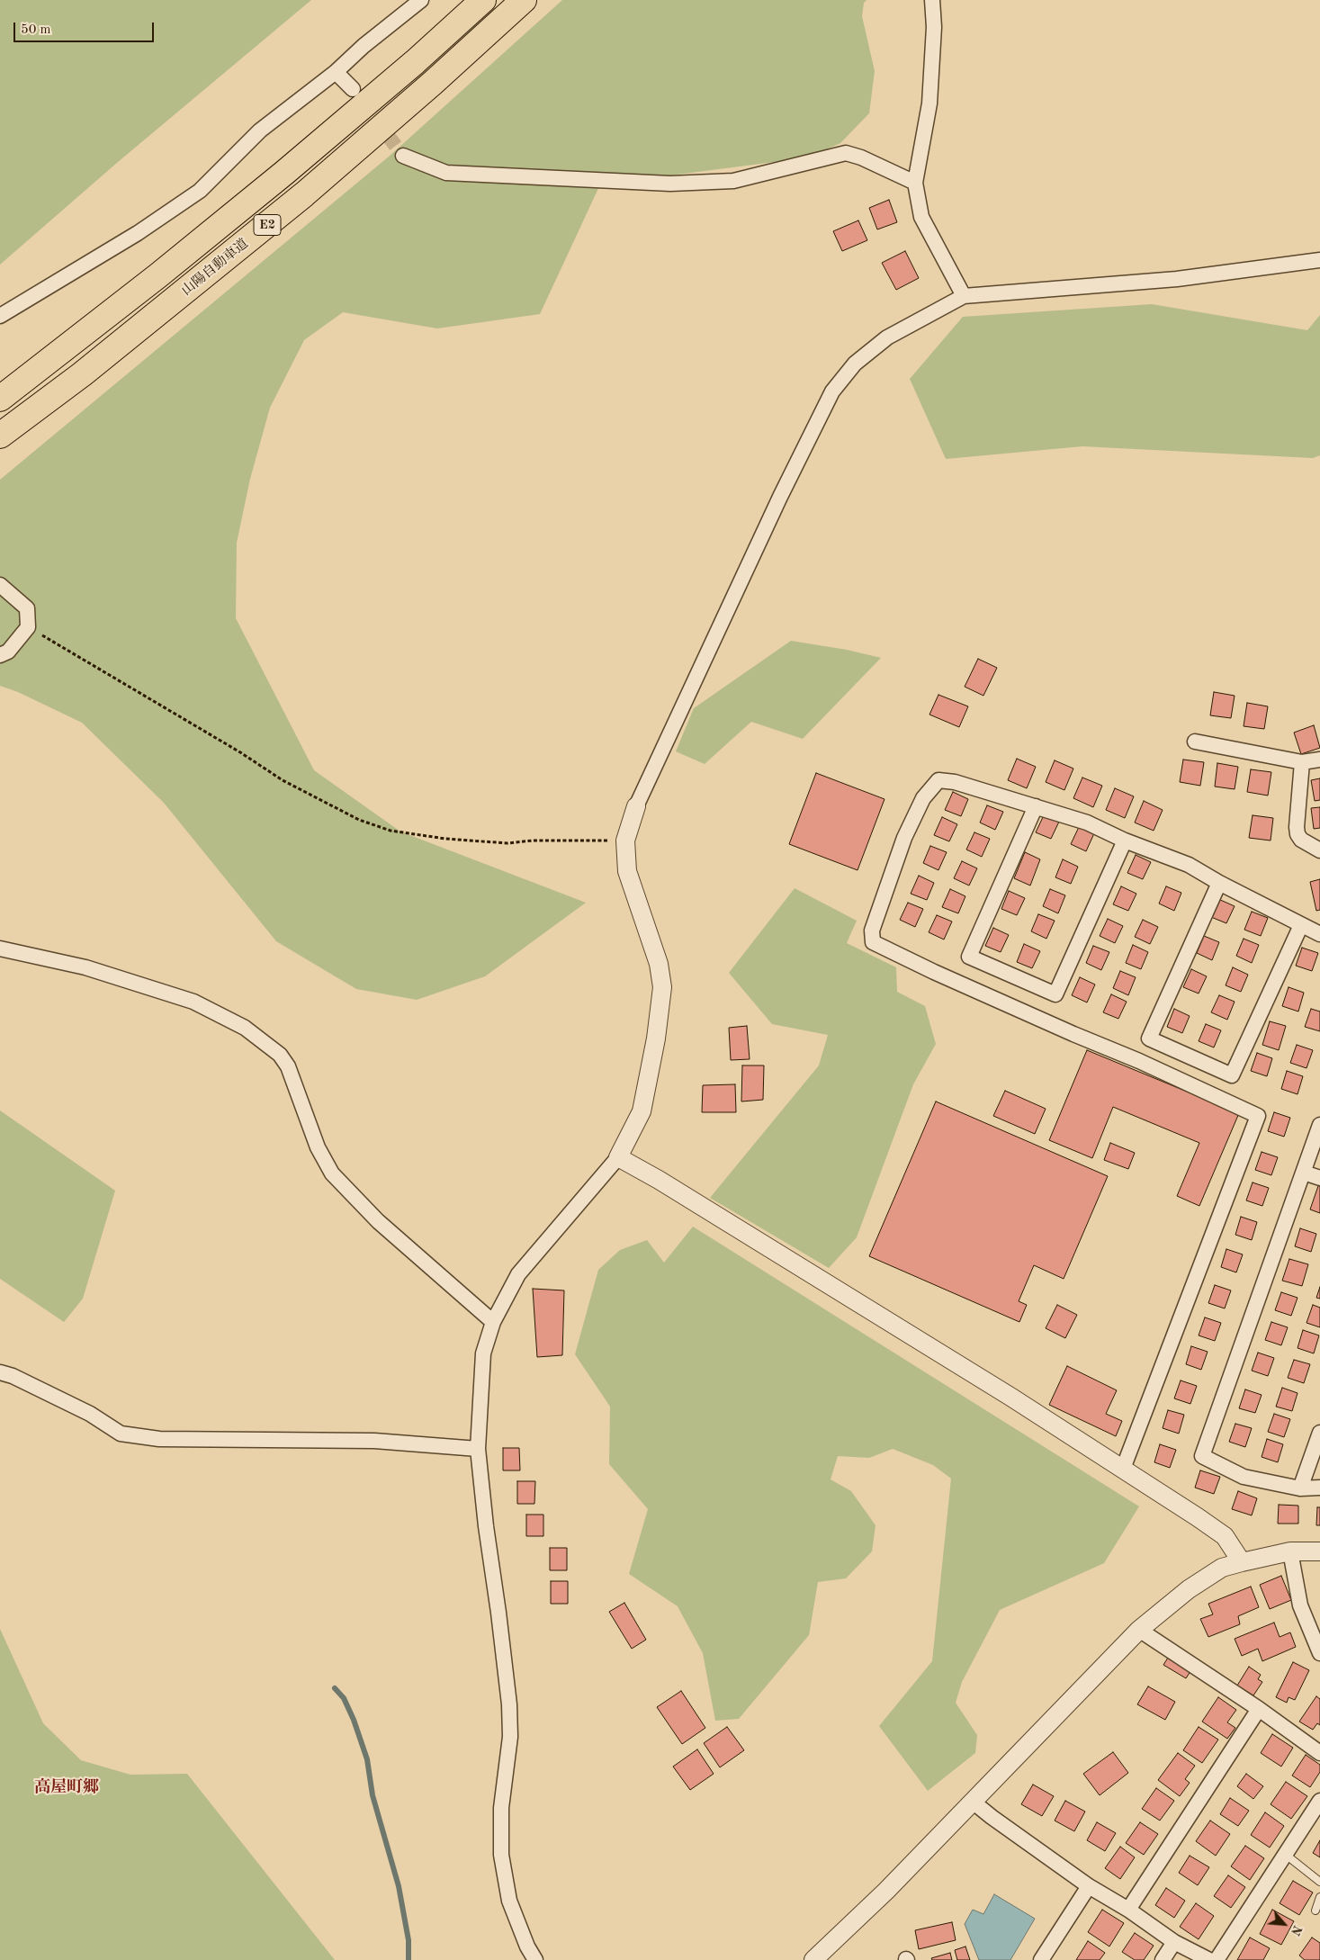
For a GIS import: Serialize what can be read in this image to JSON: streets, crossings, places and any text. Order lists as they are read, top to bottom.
{
  "streets": {
    "highway": ["E2", "山陽自動車道"]
  },
  "districts": ["高屋町郷"],
  "scale_bar": "50 m",
  "north": "bottom right"
}
